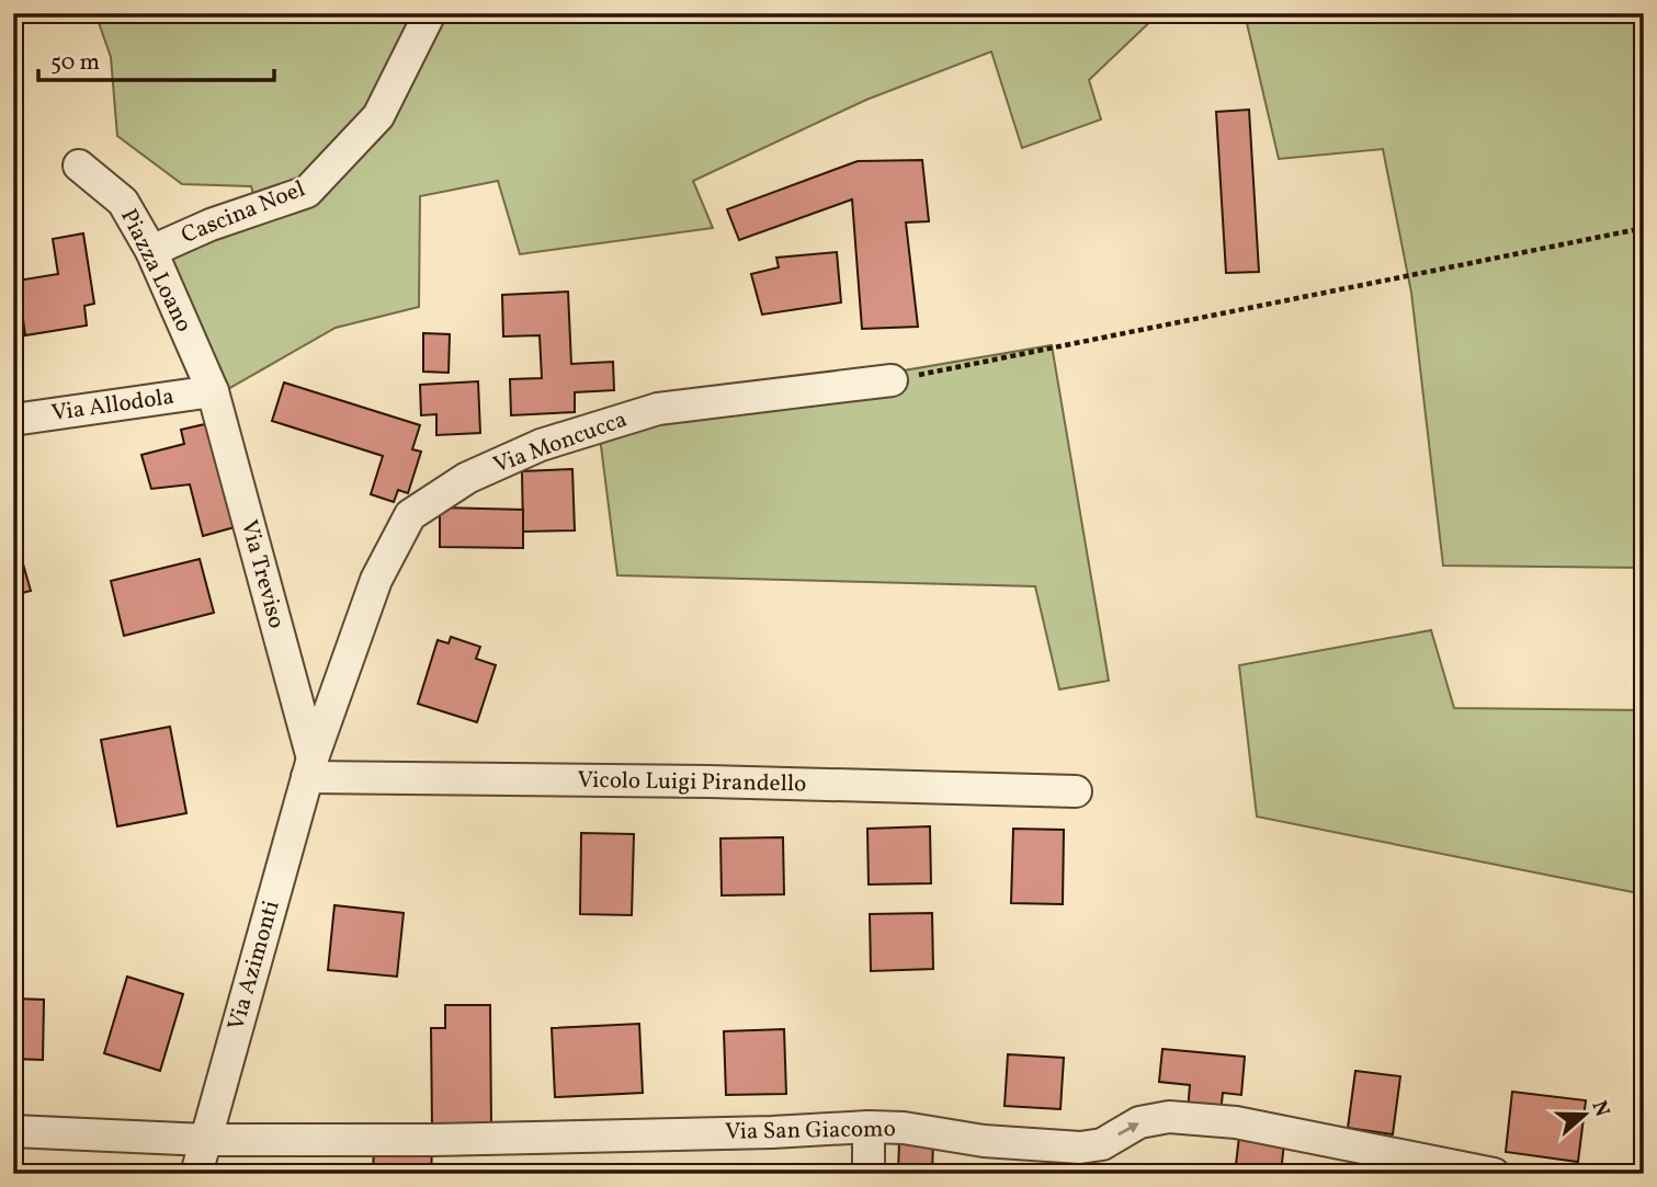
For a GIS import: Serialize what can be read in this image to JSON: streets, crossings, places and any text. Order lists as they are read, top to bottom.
{
  "streets": {
    "street": [
      "Cascina Noel",
      "Piazza Loano",
      "Via Allodola",
      "Via Moncucca",
      "Via Treviso",
      "Vicolo Luigi Pirandello",
      "Via Azimonti",
      "Via San Giacomo"
    ]
  },
  "crossings": [
    ["Cascina Noel", "Piazza Loano"],
    ["Piazza Loano", "Via Allodola"],
    ["Piazza Loano", "Via Treviso"],
    ["Via Allodola", "Via Treviso"],
    ["Via Moncucca", "Via Treviso"],
    ["Via Moncucca", "Vicolo Luigi Pirandello"],
    ["Via Moncucca", "Via Azimonti"],
    ["Via Treviso", "Vicolo Luigi Pirandello"],
    ["Via Treviso", "Via Azimonti"],
    ["Vicolo Luigi Pirandello", "Via Azimonti"],
    ["Via Azimonti", "Via San Giacomo"]
  ],
  "one_way": ["Via San Giacomo"],
  "scale_bar": "50 m",
  "north": "right"
}
